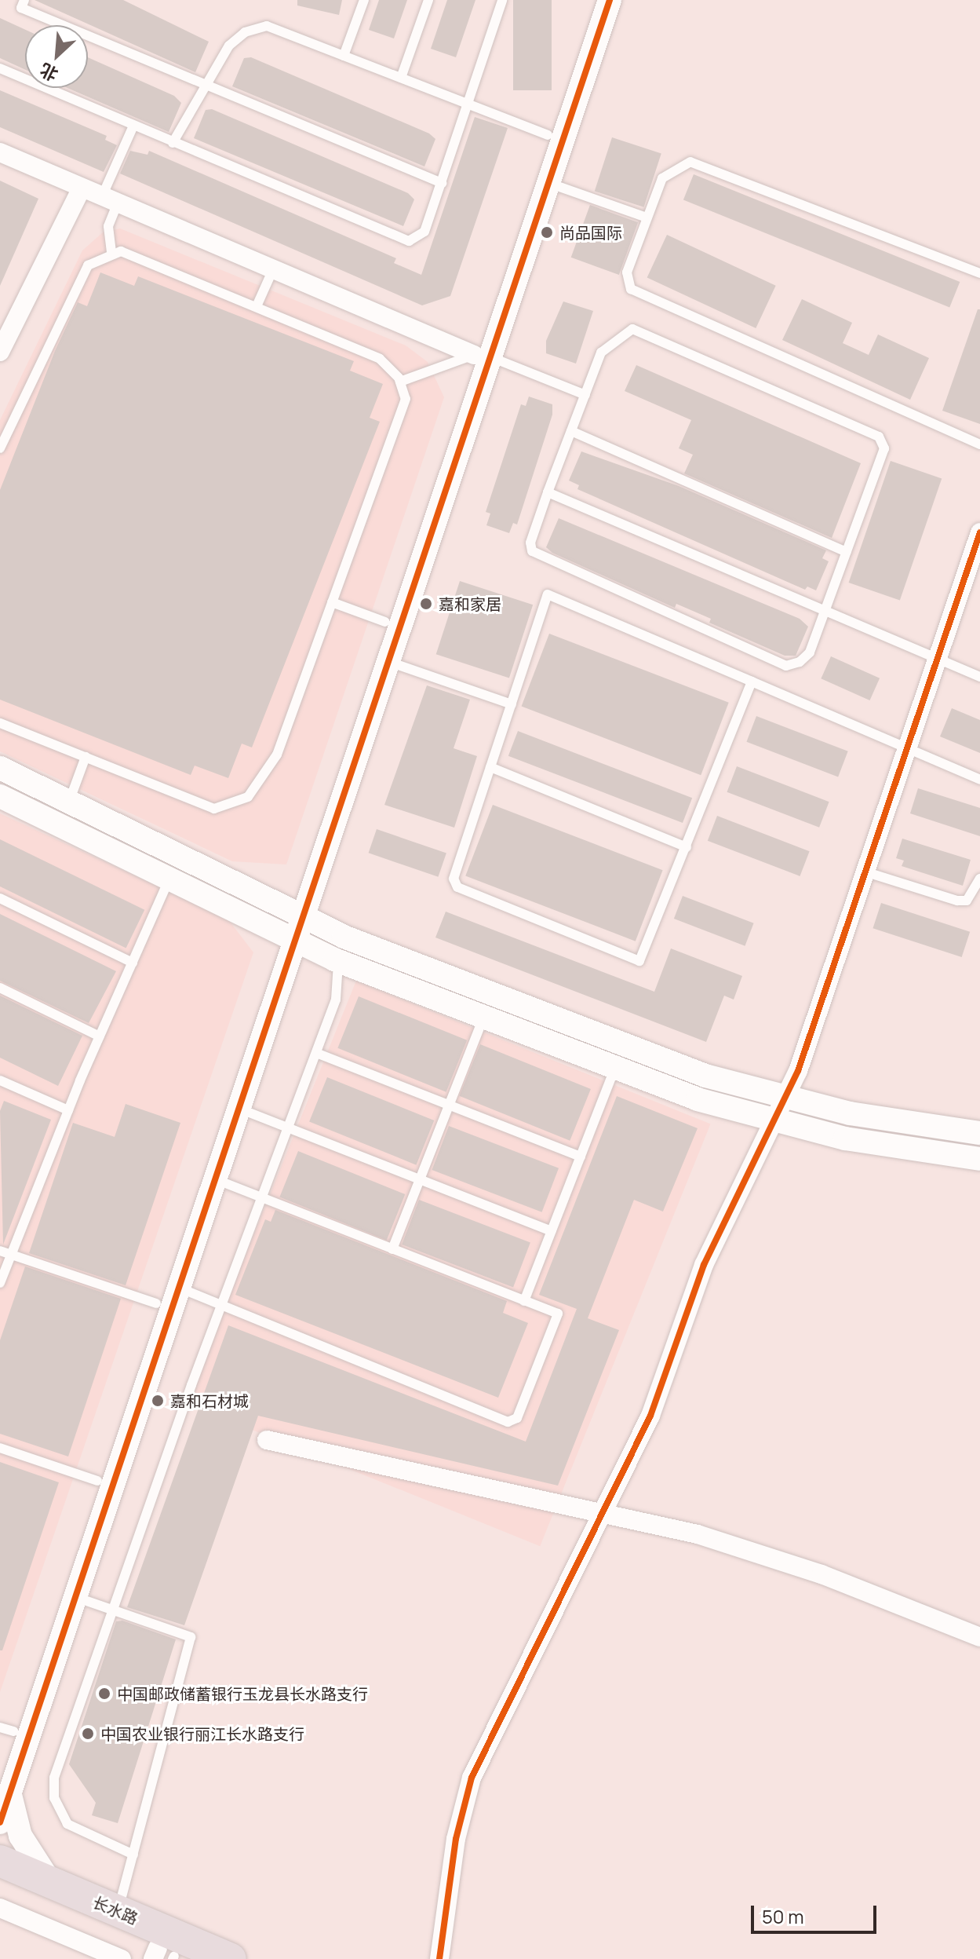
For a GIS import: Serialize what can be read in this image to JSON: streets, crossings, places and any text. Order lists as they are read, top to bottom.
{
  "streets": {
    "highway": ["长水路"]
  },
  "places": [
    "尚品国际",
    "嘉和家居",
    "嘉和石材城",
    "中国邮政储蓄银行玉龙县长水路支行",
    "中国农业银行丽江长水路支行"
  ],
  "scale_bar": "50 m",
  "north": "bottom left"
}
